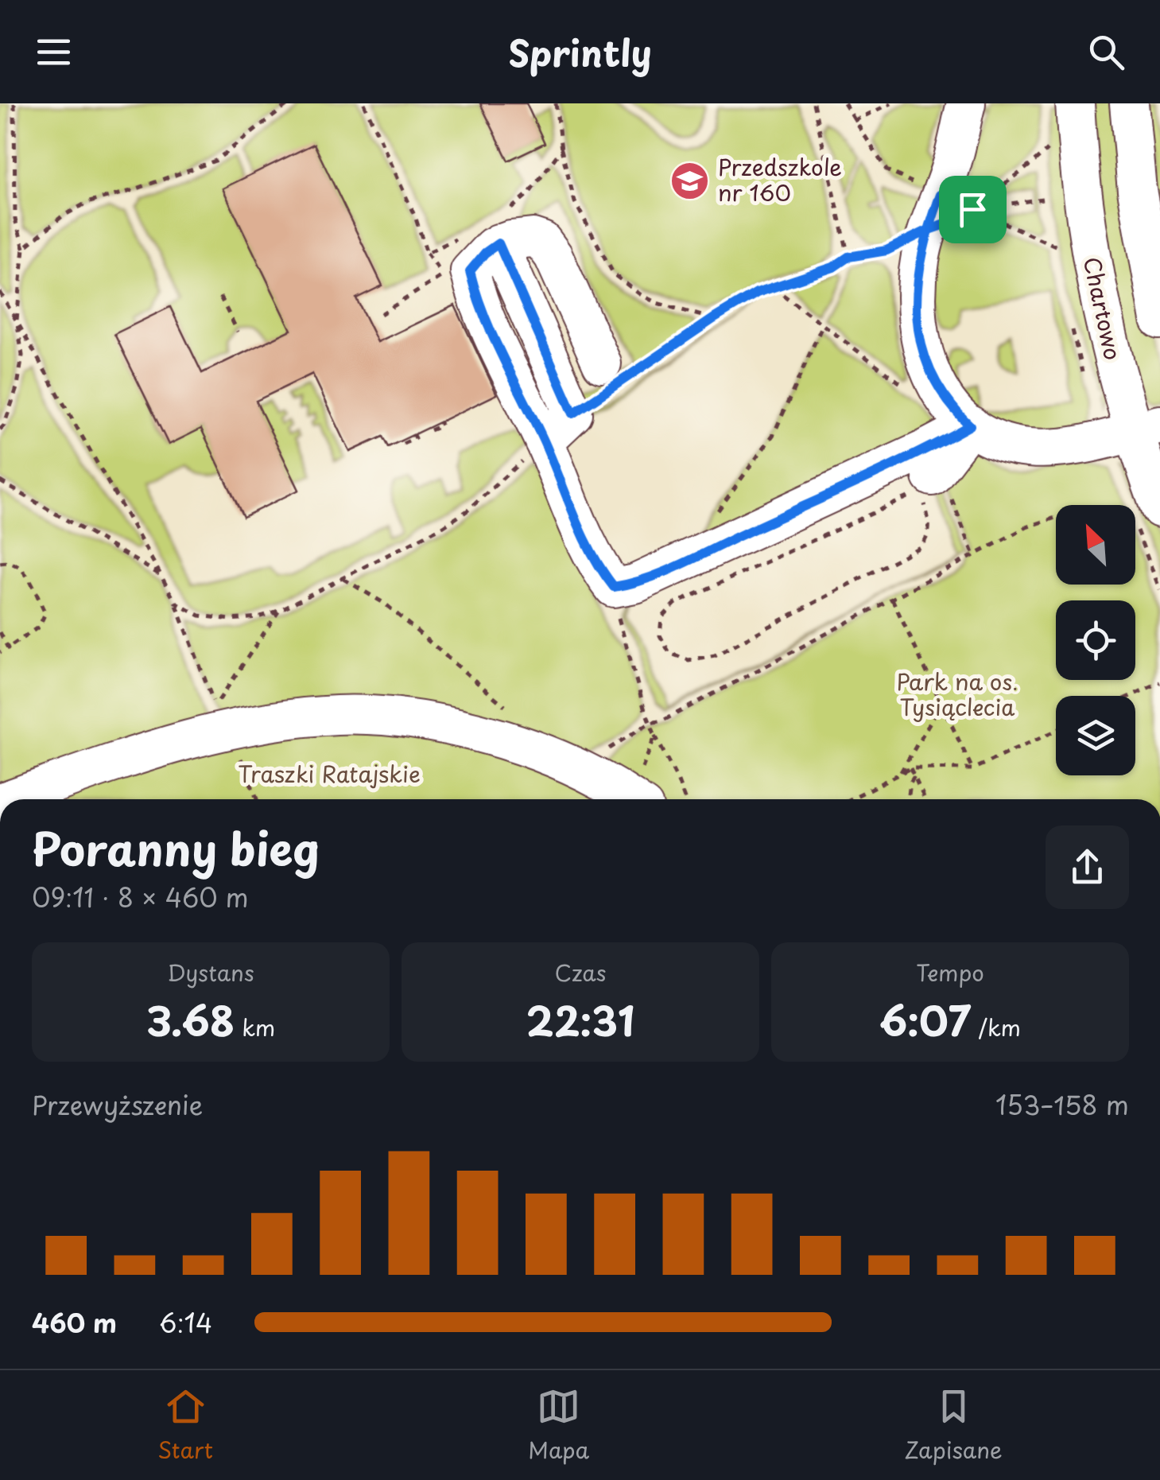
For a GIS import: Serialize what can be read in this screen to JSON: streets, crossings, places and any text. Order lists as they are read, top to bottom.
{
  "streets": {
    "street": ["Chartowo"]
  },
  "parks": ["Park na os. Tysiąclecia", "Traszki Ratajskie"],
  "places": {
    "school or university": ["Przedszkole nr 160"]
  },
  "north": "top left",
  "page": {
    "header": "Sprintly",
    "heading": ["Poranny bieg", "09:11 · 8 × 460 m"],
    "stats": [
      ["Dystans", "3.68 km"],
      ["Czas", "22:31"],
      ["Tempo", "6:07 /km"]
    ],
    "chart": ["Przewyższenie", "153–158 m"],
    "list": [
      {
        "name": "460 m",
        "note": "6:14"
      }
    ],
    "tabs": ["Start", "Mapa", "Zapisane"]
  }
}
